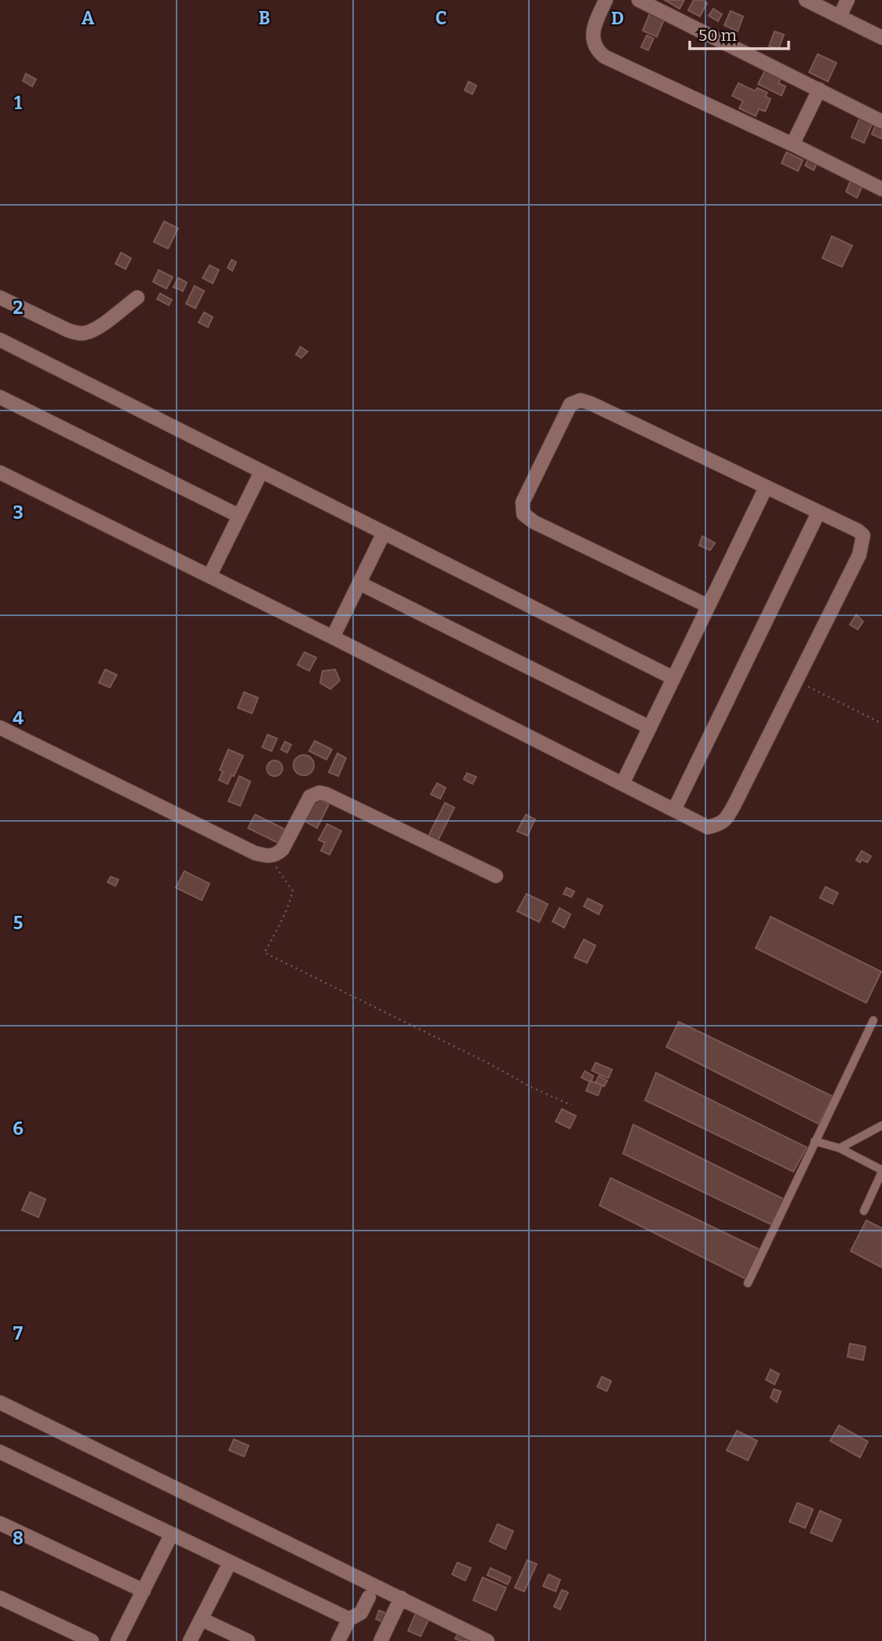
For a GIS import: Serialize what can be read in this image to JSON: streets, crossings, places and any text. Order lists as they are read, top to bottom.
{
  "scale_bar": "50 m",
  "grid": {
    "columns": [
      "A",
      "B",
      "C",
      "D"
    ],
    "rows": [
      "1",
      "2",
      "3",
      "4",
      "5",
      "6",
      "7",
      "8"
    ]
  }
}
